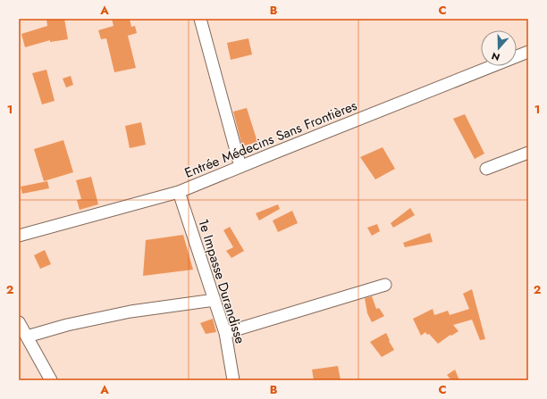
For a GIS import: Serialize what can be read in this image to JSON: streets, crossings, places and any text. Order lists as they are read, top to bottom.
{
  "streets": {
    "street": ["Entrée Médecins Sans Frontières", "1e Impasse Durandisse"]
  },
  "crossings": [
    ["Entrée Médecins Sans Frontières", "1e Impasse Durandisse"]
  ],
  "north": "bottom",
  "grid": {
    "columns": ["A", "B", "C"],
    "rows": ["1", "2"]
  }
}
